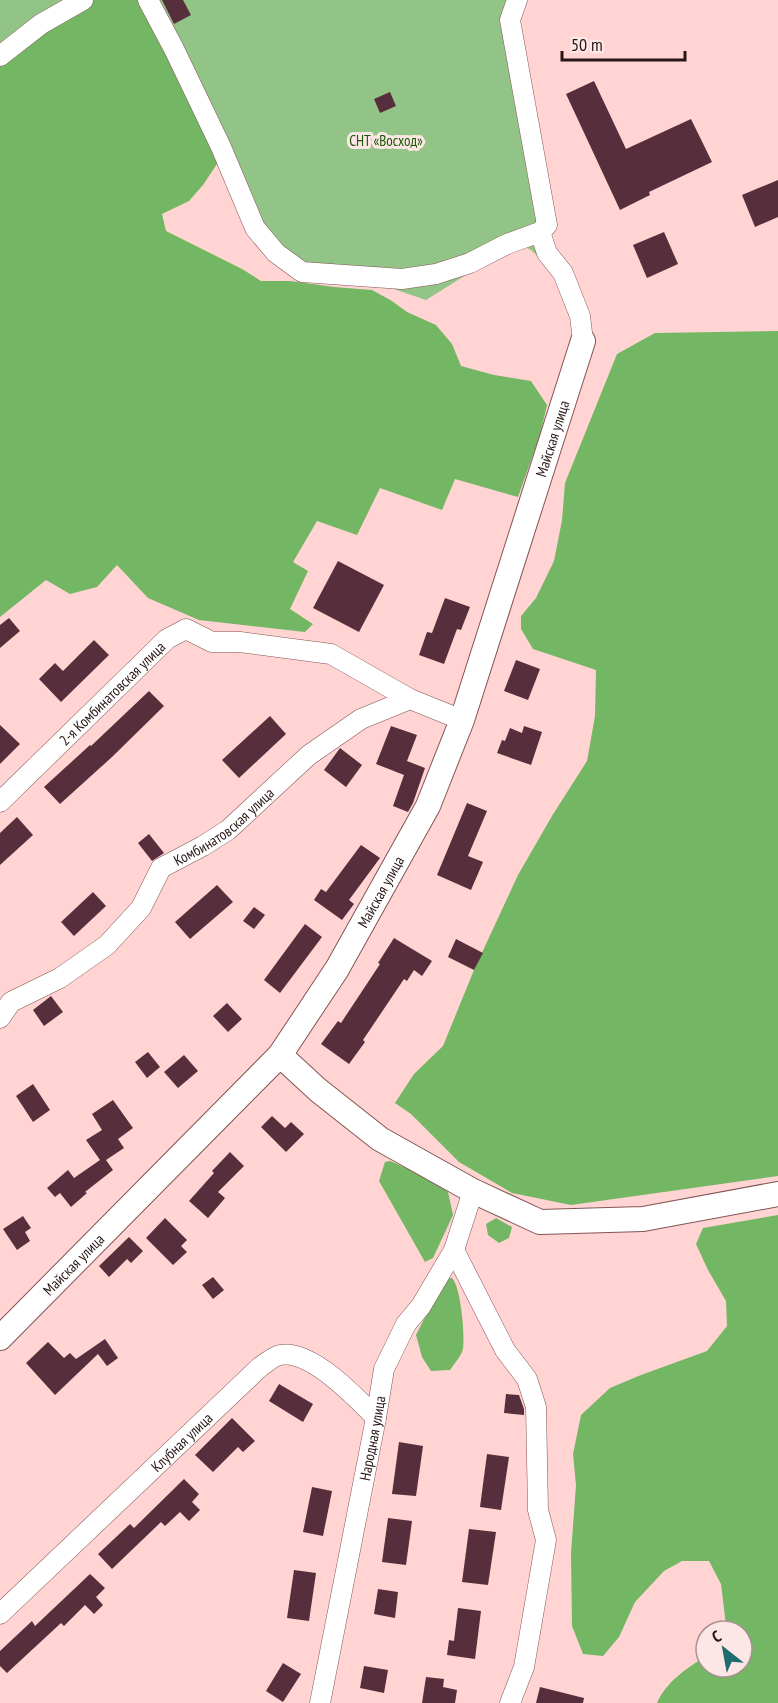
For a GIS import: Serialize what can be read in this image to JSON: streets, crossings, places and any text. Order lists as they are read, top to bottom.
{
  "streets": {
    "street": [
      "Майская улица",
      "2-я Комбинатовская улица",
      "Комбинатовская улица",
      "Народная улица",
      "Клубная улица"
    ]
  },
  "crossings": [
    ["2-я Комбинатовская улица", "Комбинатовская улица"],
    ["Народная улица", "Клубная улица"]
  ],
  "parks": ["СНТ «Восход»"],
  "scale_bar": "50 m",
  "north": "top left"
}
